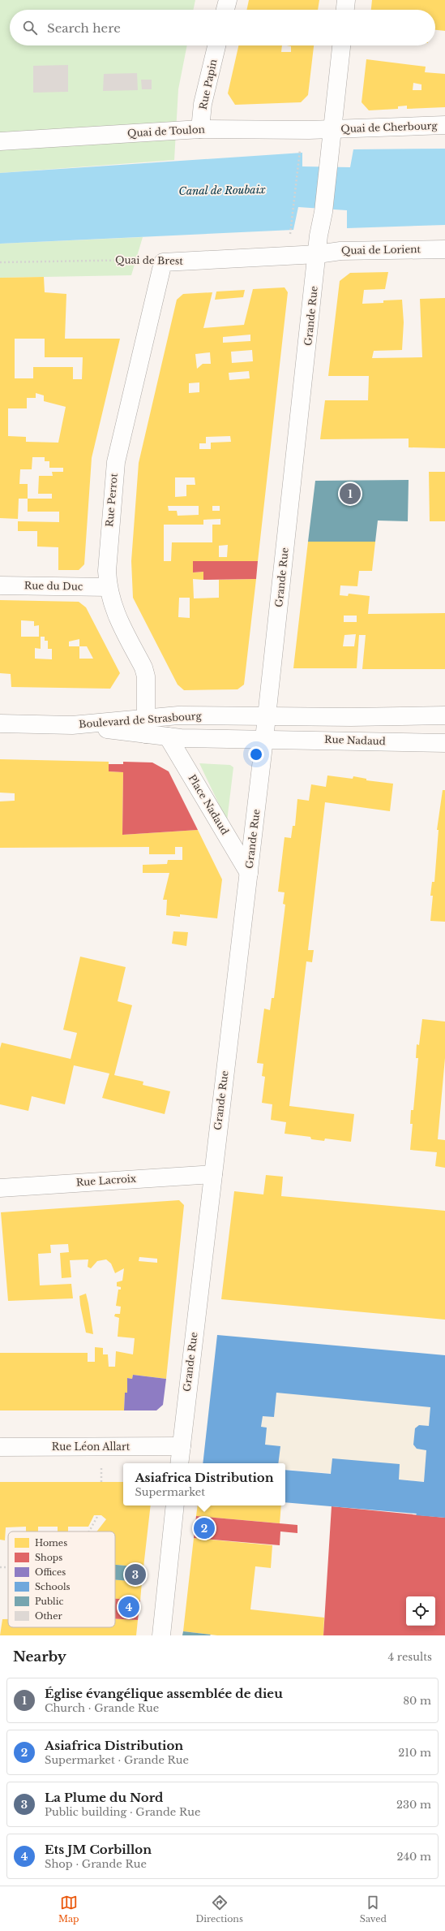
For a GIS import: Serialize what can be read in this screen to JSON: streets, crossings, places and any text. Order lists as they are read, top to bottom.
{
  "streets": {
    "street": [
      "Rue Papin",
      "Quai de Cherbourg",
      "Quai de Toulon",
      "Quai de Lorient",
      "Quai de Brest",
      "Grande Rue",
      "Rue Perrot",
      "Rue du Duc",
      "Boulevard de Strasbourg",
      "Rue Nadaud",
      "Place Nadaud",
      "Rue Lacroix",
      "Rue Léon Allart"
    ]
  },
  "crossings": [
    ["Rue Papin", "Quai de Toulon"],
    ["Quai de Cherbourg", "Quai de Toulon"],
    ["Quai de Cherbourg", "Grande Rue"],
    ["Quai de Toulon", "Grande Rue"],
    ["Quai de Lorient", "Quai de Brest"],
    ["Quai de Lorient", "Grande Rue"],
    ["Quai de Brest", "Grande Rue"],
    ["Quai de Brest", "Rue Perrot"],
    ["Grande Rue", "Boulevard de Strasbourg"],
    ["Grande Rue", "Rue Nadaud"],
    ["Grande Rue", "Place Nadaud"],
    ["Grande Rue", "Rue Lacroix"],
    ["Grande Rue", "Rue Léon Allart"],
    ["Rue Perrot", "Rue du Duc"],
    ["Rue Perrot", "Boulevard de Strasbourg"],
    ["Boulevard de Strasbourg", "Rue Nadaud"],
    ["Boulevard de Strasbourg", "Place Nadaud"]
  ],
  "water": ["Canal de Roubaix"],
  "legend": [
    "Homes",
    "Shops",
    "Offices",
    "Schools",
    "Public",
    "Other"
  ],
  "page": {
    "search": "Search here",
    "pins": [
      "1",
      "2",
      "3",
      "4"
    ],
    "popup": ["Asiafrica Distribution", "Supermarket"],
    "heading": ["Nearby", "4 results"],
    "list": [
      {
        "mark": "1",
        "name": "Église évangélique assemblée de dieu",
        "note": "Church · Grande Rue",
        "value": "80 m"
      },
      {
        "mark": "2",
        "name": "Asiafrica Distribution",
        "note": "Supermarket · Grande Rue",
        "value": "210 m"
      },
      {
        "mark": "3",
        "name": "La Plume du Nord",
        "note": "Public building · Grande Rue",
        "value": "230 m"
      },
      {
        "mark": "4",
        "name": "Ets JM Corbillon",
        "note": "Shop · Grande Rue",
        "value": "240 m"
      }
    ],
    "nav": ["Map", "Directions", "Saved"]
  }
}
